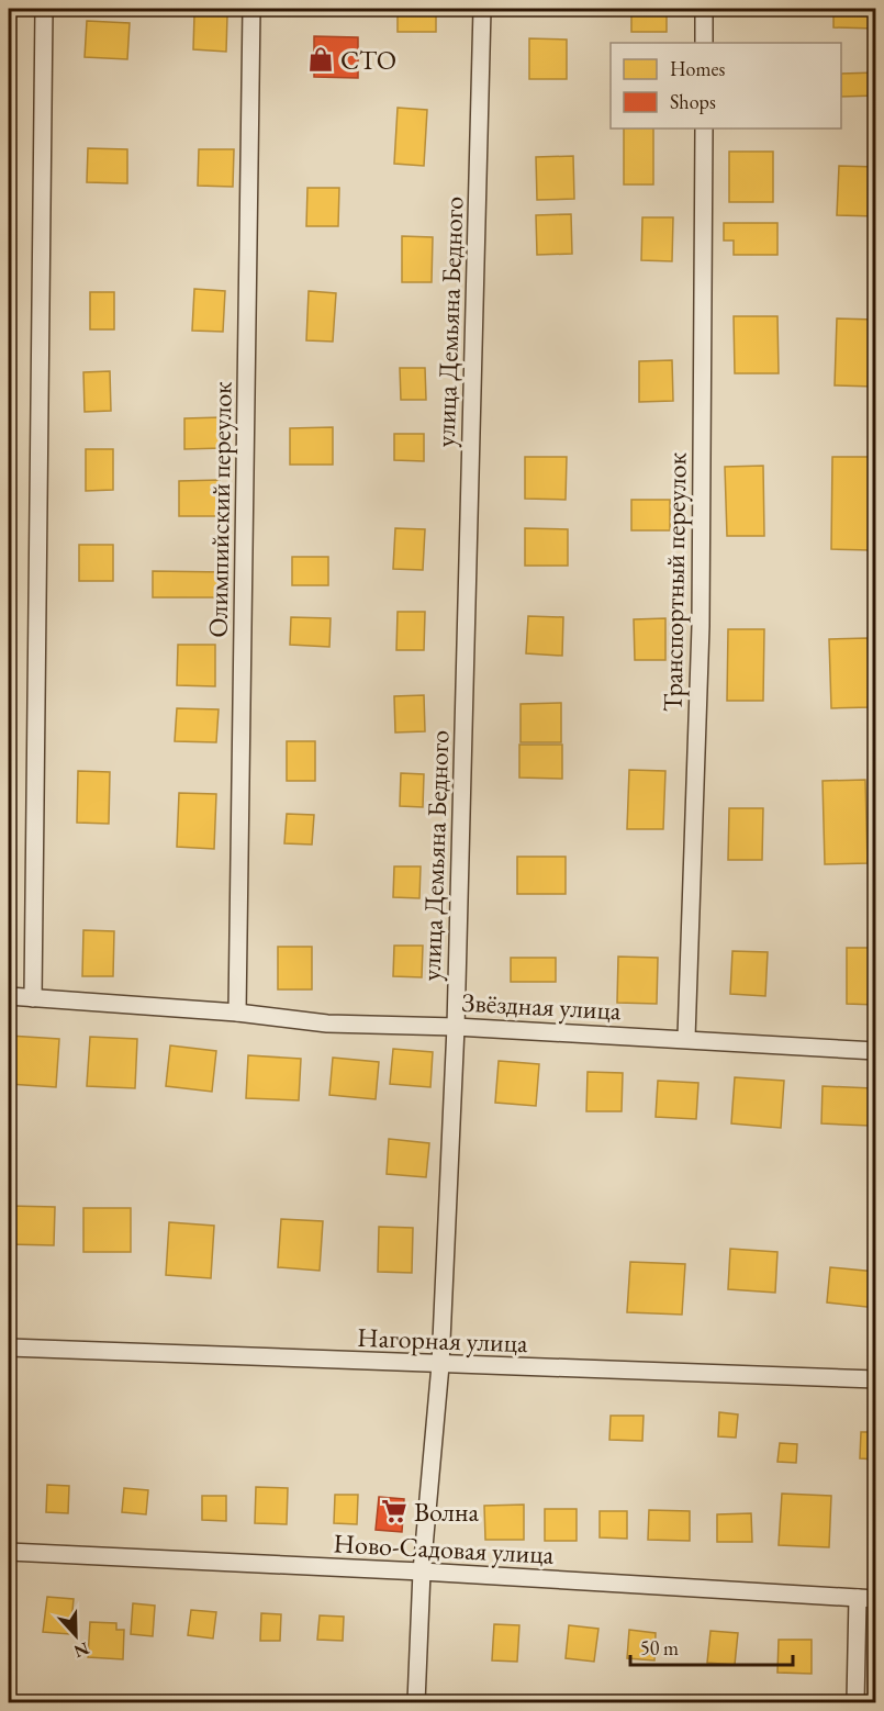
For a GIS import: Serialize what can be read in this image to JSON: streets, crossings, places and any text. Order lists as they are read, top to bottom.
{
  "streets": {
    "street": [
      "улица Демьяна Бедного",
      "Олимпийский переулок",
      "Транспортный переулок",
      "Звёздная улица",
      "Нагорная улица",
      "Ново-Садовая улица"
    ]
  },
  "crossings": [
    ["улица Демьяна Бедного", "Звёздная улица"],
    ["улица Демьяна Бедного", "Нагорная улица"],
    ["улица Демьяна Бедного", "Ново-Садовая улица"],
    ["Олимпийский переулок", "Звёздная улица"],
    ["Транспортный переулок", "Звёздная улица"]
  ],
  "places": {
    "shop": ["СТО"],
    "supermarket": ["Волна"]
  },
  "legend": ["Homes", "Shops"],
  "scale_bar": "50 m",
  "north": "bottom"
}
